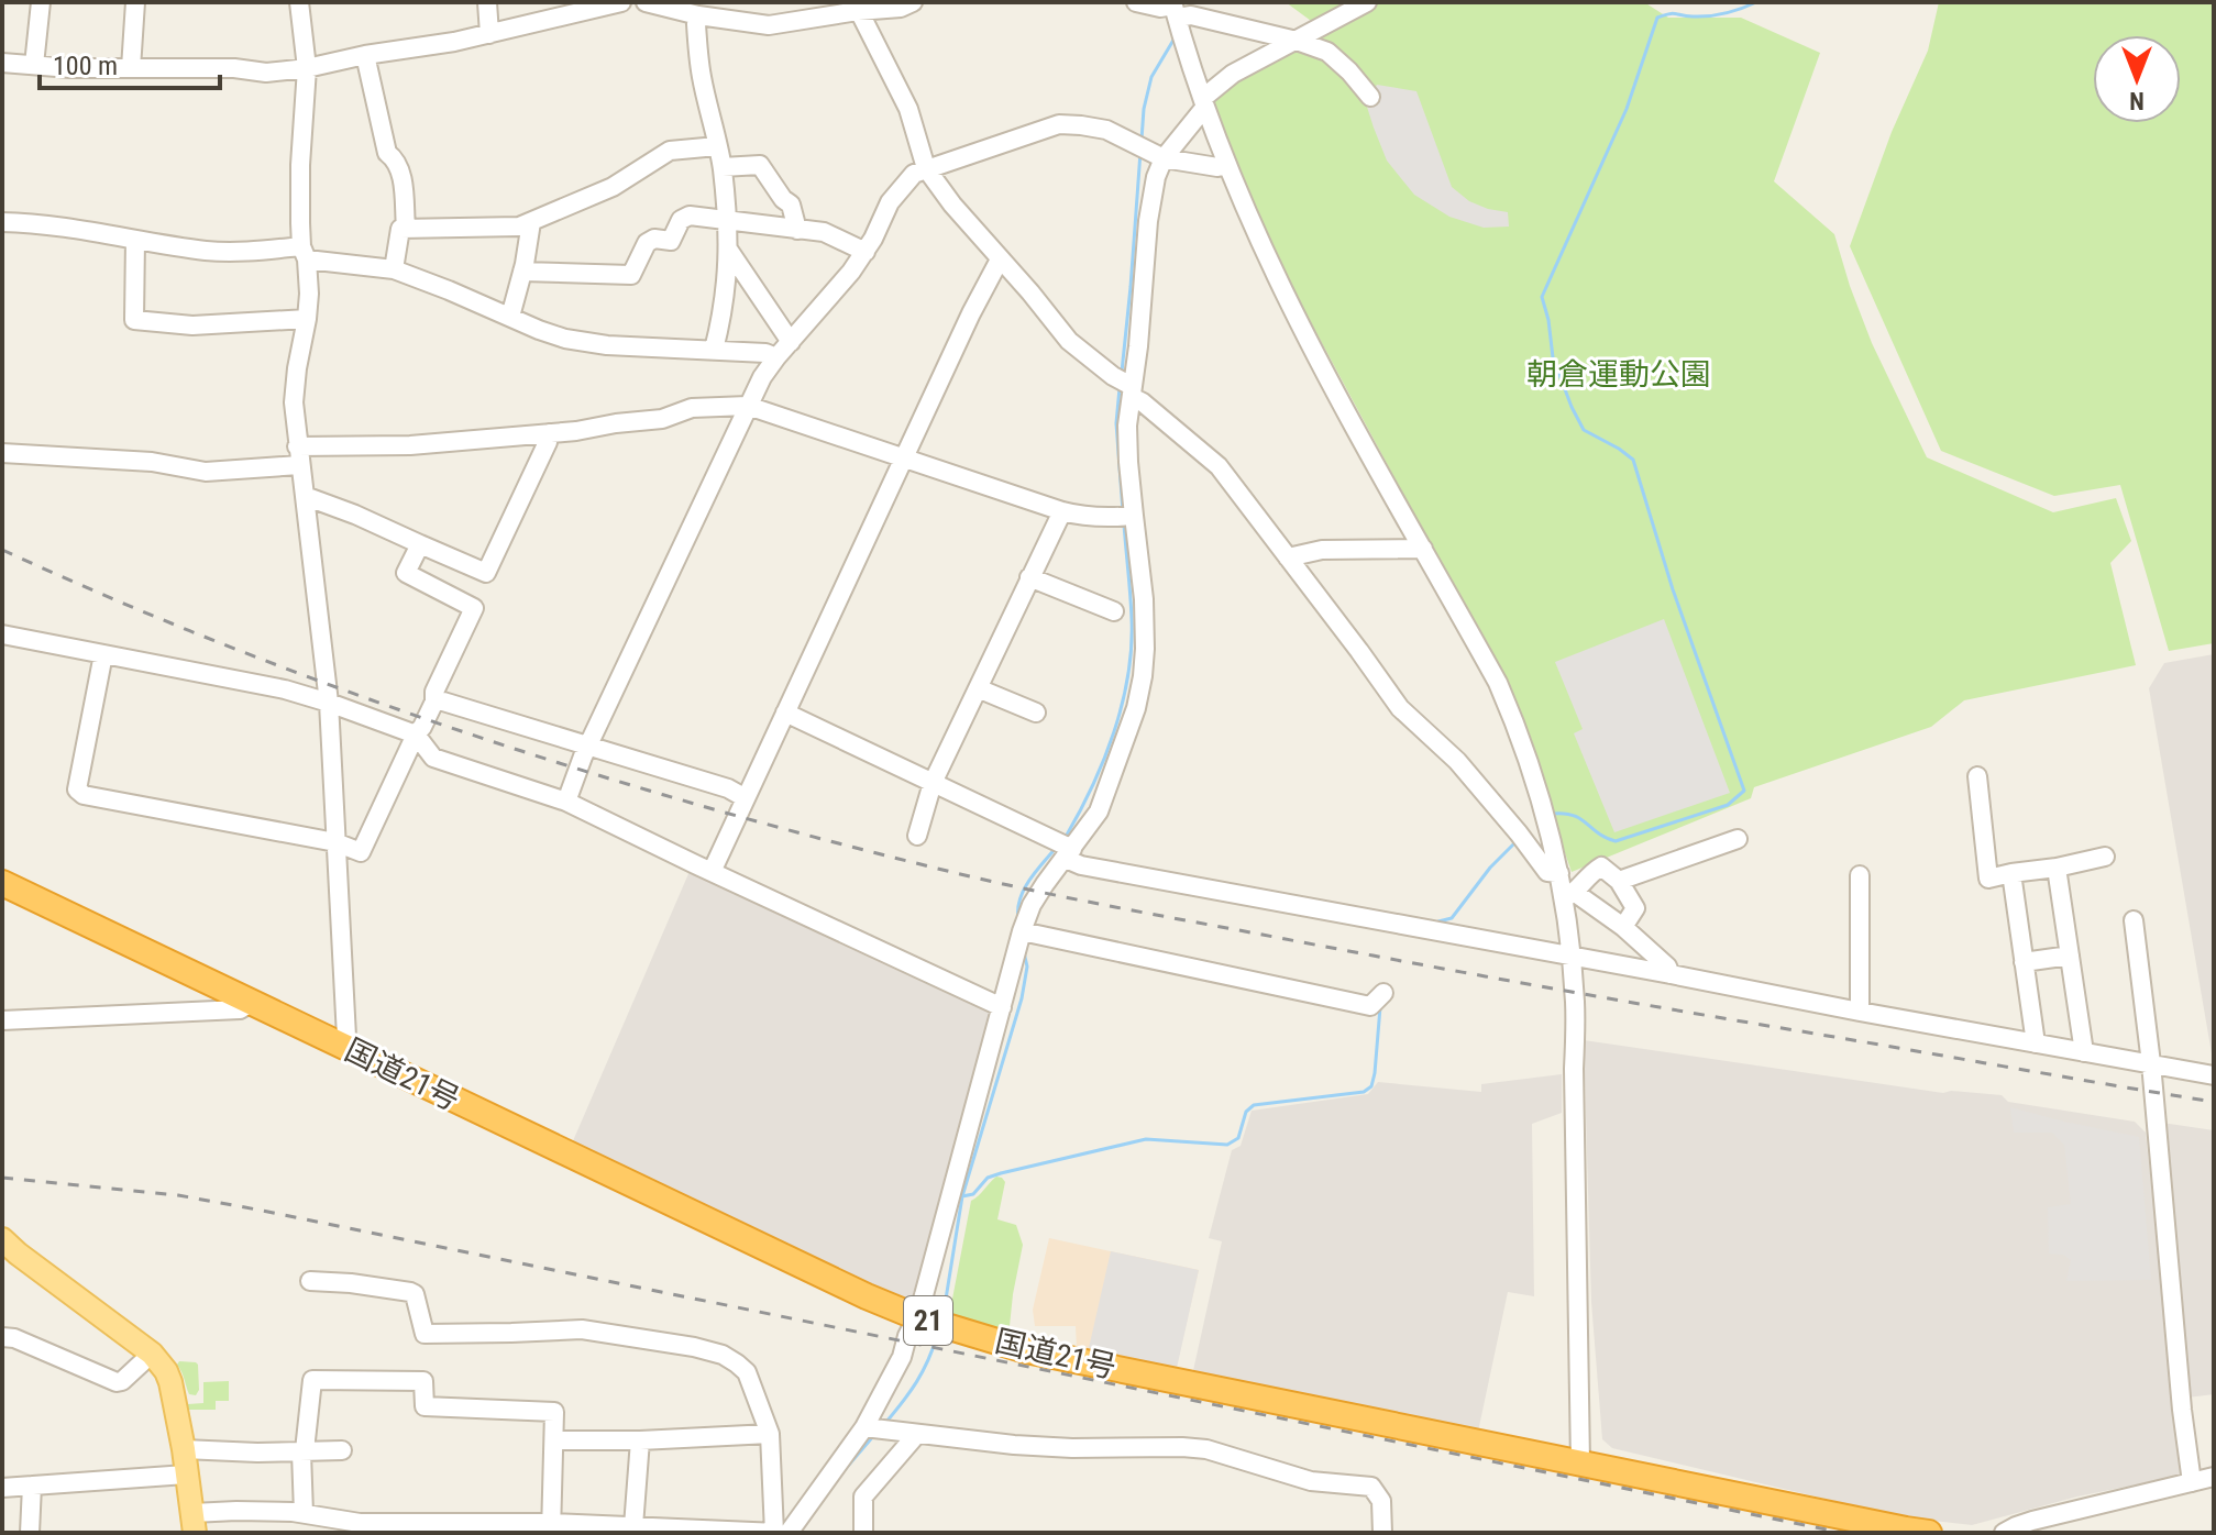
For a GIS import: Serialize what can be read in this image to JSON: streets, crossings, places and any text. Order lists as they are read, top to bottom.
{
  "streets": {
    "highway": ["国道21号", "21"]
  },
  "parks": ["朝倉運動公園"],
  "scale_bar": "100 m",
  "north": "bottom"
}
